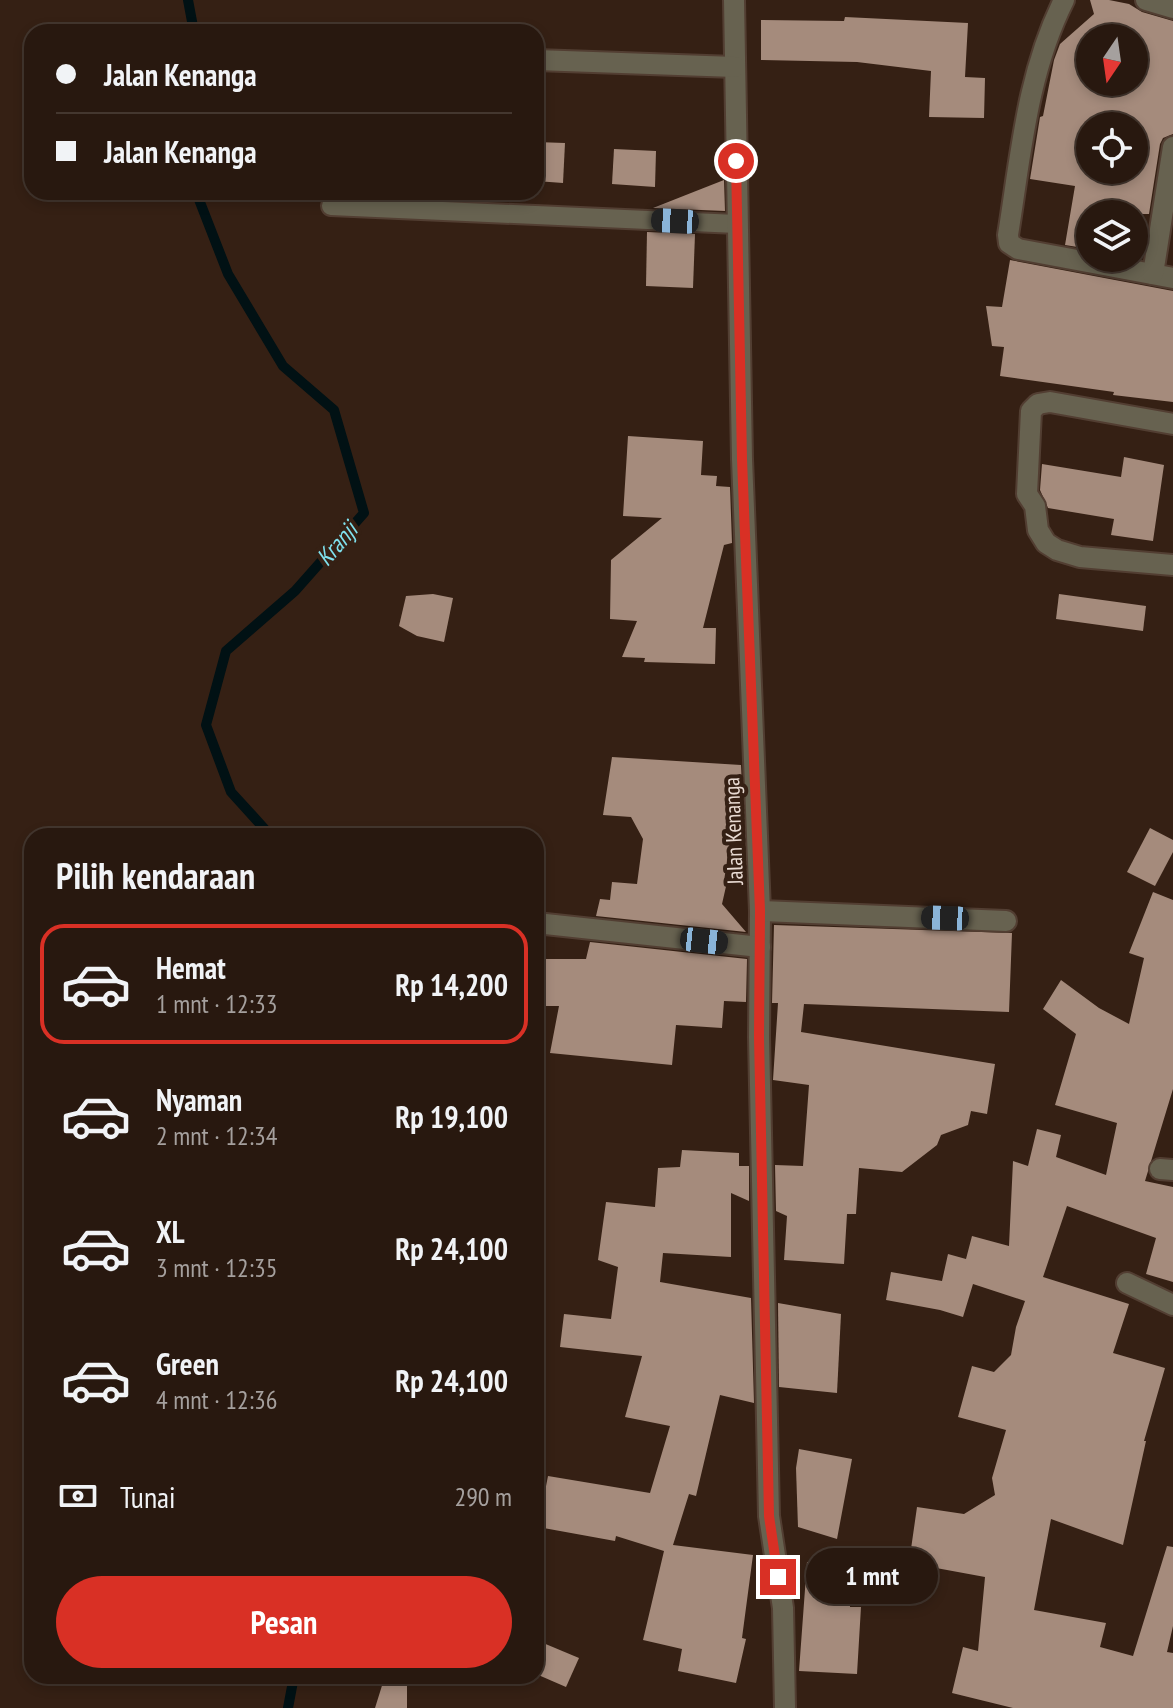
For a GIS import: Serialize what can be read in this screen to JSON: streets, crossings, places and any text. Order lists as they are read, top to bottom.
{
  "streets": {
    "street": ["Jalan Kenanga"]
  },
  "water": ["Kranji"],
  "north": "bottom",
  "page": {
    "banner": ["Jalan Kenanga", "Jalan Kenanga"],
    "heading": "Pilih kendaraan",
    "list": [
      {
        "name": "Hemat",
        "note": "1 mnt · 12:33",
        "value": "Rp 14,200"
      },
      {
        "name": "Nyaman",
        "note": "2 mnt · 12:34",
        "value": "Rp 19,100"
      },
      {
        "name": "XL",
        "note": "3 mnt · 12:35",
        "value": "Rp 24,100"
      },
      {
        "name": "Green",
        "note": "4 mnt · 12:36",
        "value": "Rp 24,100"
      }
    ],
    "pay": ["Tunai", "290 m"],
    "bubble": "1 mnt",
    "buttons": "Pesan"
  }
}
